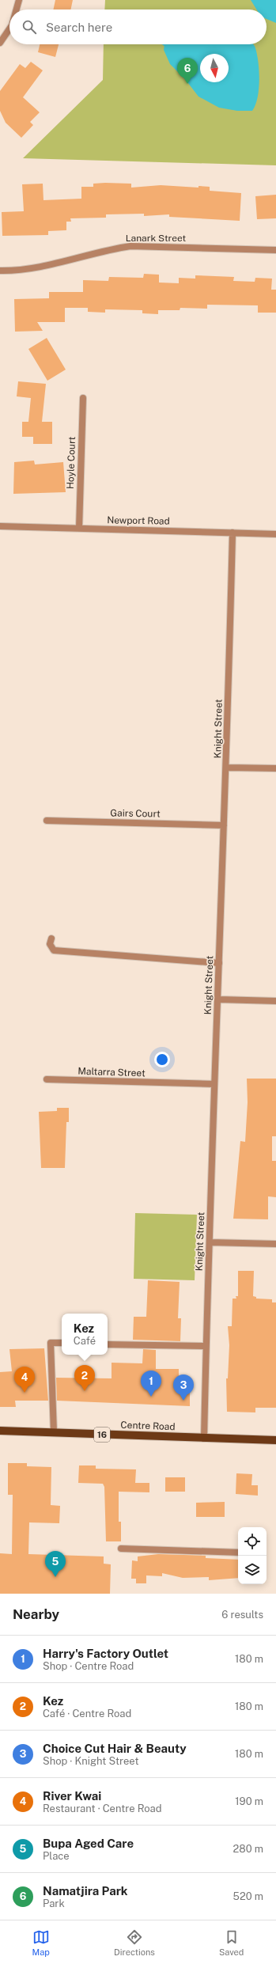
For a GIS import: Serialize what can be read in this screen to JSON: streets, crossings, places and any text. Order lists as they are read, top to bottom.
{
  "streets": {
    "main road": ["Centre Road", "16"],
    "street": [
      "Lanark Street",
      "Hoyle Court",
      "Newport Road",
      "Knight Street",
      "Gairs Court",
      "Maltarra Street"
    ]
  },
  "crossings": [
    ["Hoyle Court", "Newport Road"],
    ["Newport Road", "Knight Street"],
    ["Knight Street", "Gairs Court"],
    ["Knight Street", "Maltarra Street"],
    ["Knight Street", "Centre Road"]
  ],
  "north": "bottom",
  "page": {
    "search": "Search here",
    "pins": [
      "6",
      "2",
      "4",
      "1",
      "3",
      "5"
    ],
    "popup": ["Kez", "Café"],
    "heading": ["Nearby", "6 results"],
    "list": [
      {
        "mark": "1",
        "name": "Harry's Factory Outlet",
        "note": "Shop · Centre Road",
        "value": "180 m"
      },
      {
        "mark": "2",
        "name": "Kez",
        "note": "Café · Centre Road",
        "value": "180 m"
      },
      {
        "mark": "3",
        "name": "Choice Cut Hair & Beauty",
        "note": "Shop · Knight Street",
        "value": "180 m"
      },
      {
        "mark": "4",
        "name": "River Kwai",
        "note": "Restaurant · Centre Road",
        "value": "190 m"
      },
      {
        "mark": "5",
        "name": "Bupa Aged Care",
        "note": "Place",
        "value": "280 m"
      },
      {
        "mark": "6",
        "name": "Namatjira Park",
        "note": "Park",
        "value": "520 m"
      }
    ],
    "nav": ["Map", "Directions", "Saved"]
  }
}
